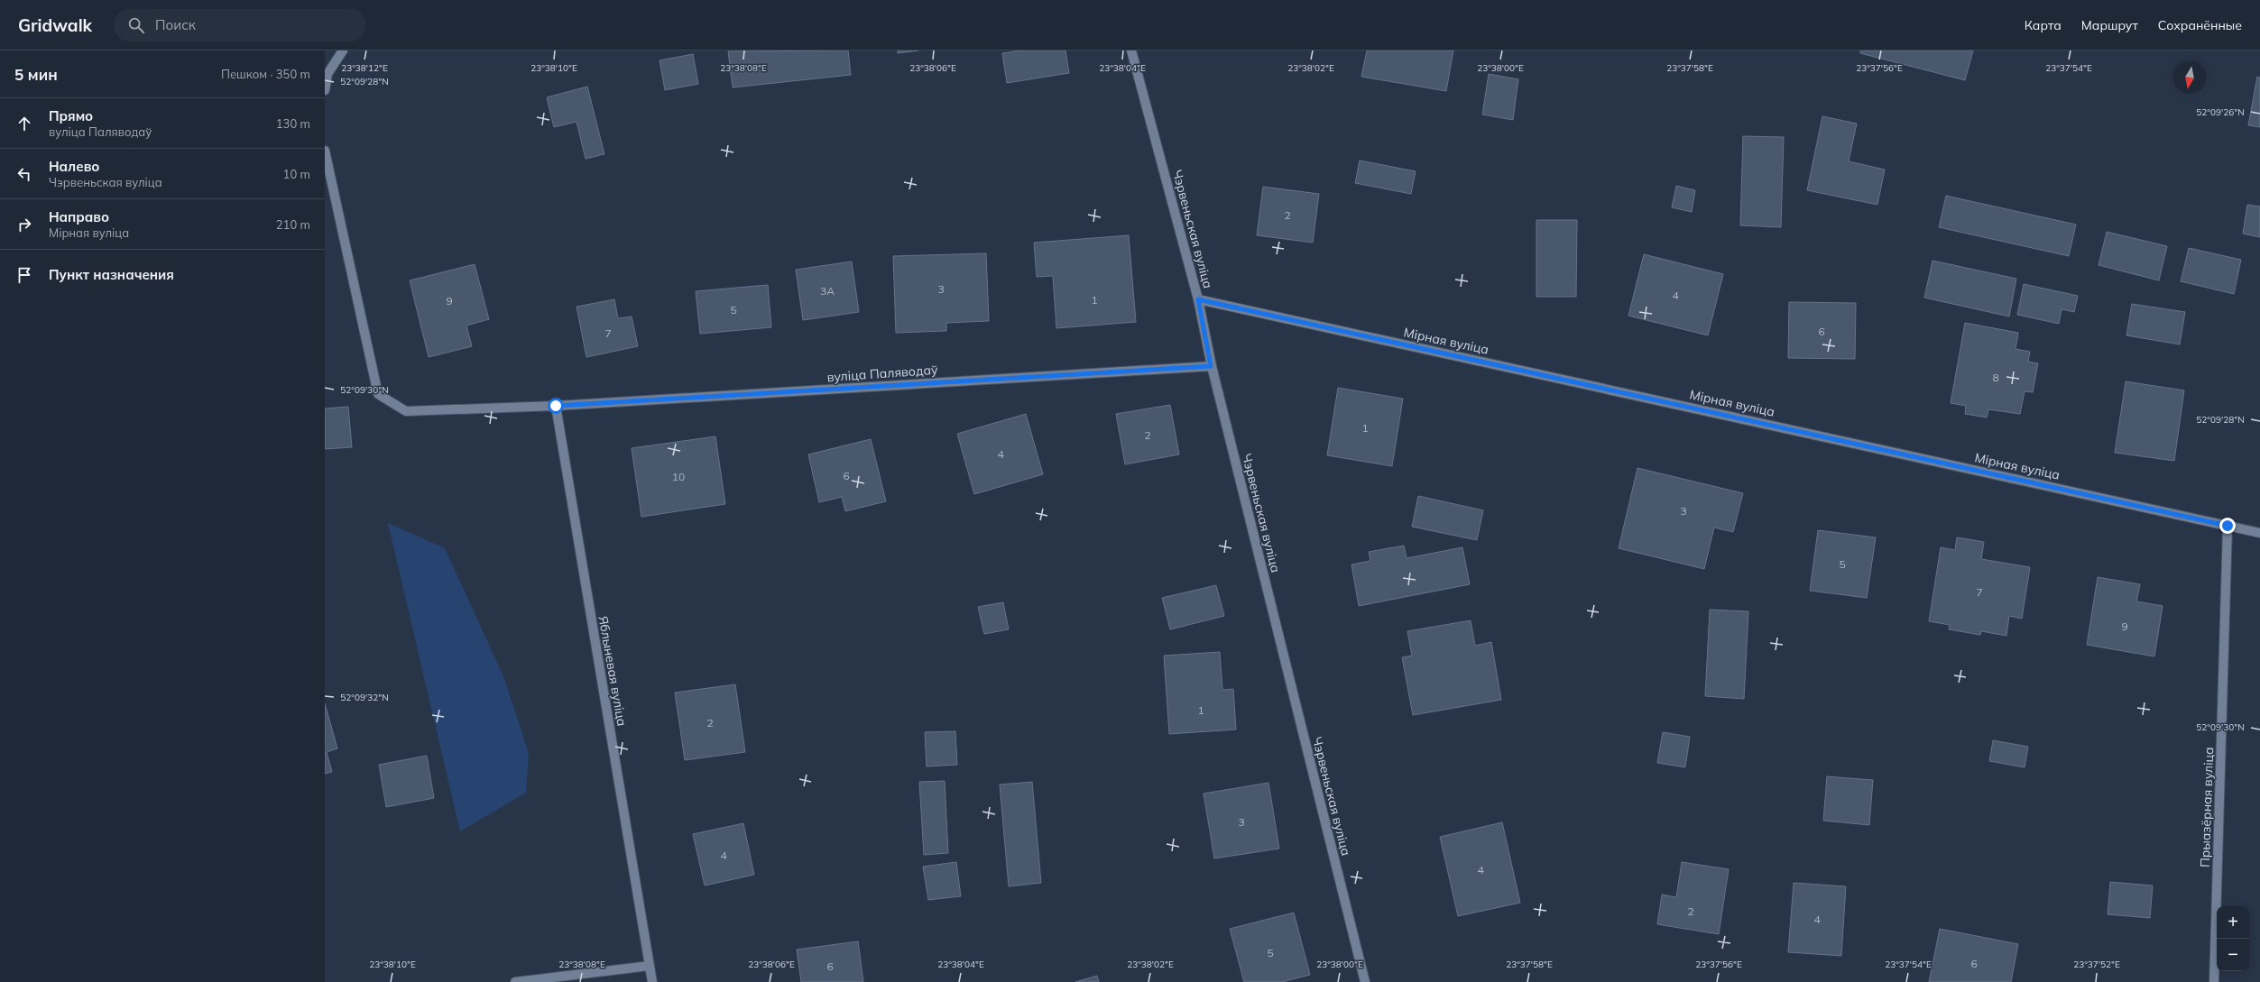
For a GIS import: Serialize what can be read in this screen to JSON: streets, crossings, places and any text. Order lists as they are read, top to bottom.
{
  "streets": {
    "street": [
      "Чэрвеньская вуліца",
      "Мірная вуліца",
      "вуліца Паляводаў",
      "Яблыневая вуліца",
      "Прыазёрная вуліца"
    ]
  },
  "crossings": [
    ["Чэрвеньская вуліца", "Мірная вуліца"],
    ["Чэрвеньская вуліца", "вуліца Паляводаў"],
    ["Мірная вуліца", "Прыазёрная вуліца"],
    ["вуліца Паляводаў", "Яблыневая вуліца"]
  ],
  "house_numbers": [
    "2",
    "3",
    "3А",
    "4",
    "1",
    "9",
    "5",
    "6",
    "7",
    "8",
    "1",
    "2",
    "4",
    "6",
    "10",
    "3",
    "5",
    "7",
    "9",
    "1",
    "2",
    "3",
    "4",
    "4",
    "2",
    "4",
    "5",
    "6",
    "6"
  ],
  "north": "bottom",
  "page": {
    "header": "Gridwalk",
    "search": "Поиск",
    "nav": ["Карта", "Маршрут", "Сохранённые"],
    "heading": ["5 мин", "Пешком · 350 m"],
    "list": [
      ["Прямо", "вуліца Паляводаў", "130 m"],
      ["Налево", "Чэрвеньская вуліца", "10 m"],
      ["Направо", "Мірная вуліца", "210 m"],
      "Пункт назначения"
    ],
    "map_buttons": ["+", "−"]
  },
  "coordinates": [
    "23°38'12\"E",
    "23°38'10\"E",
    "23°38'08\"E",
    "23°38'06\"E",
    "23°38'04\"E",
    "23°38'02\"E",
    "23°38'00\"E",
    "23°37'58\"E",
    "23°37'56\"E",
    "23°37'54\"E",
    "52°09'28\"N",
    "52°09'26\"N",
    "52°09'30\"N",
    "52°09'32\"N",
    "23°37'52\"E"
  ]
}
